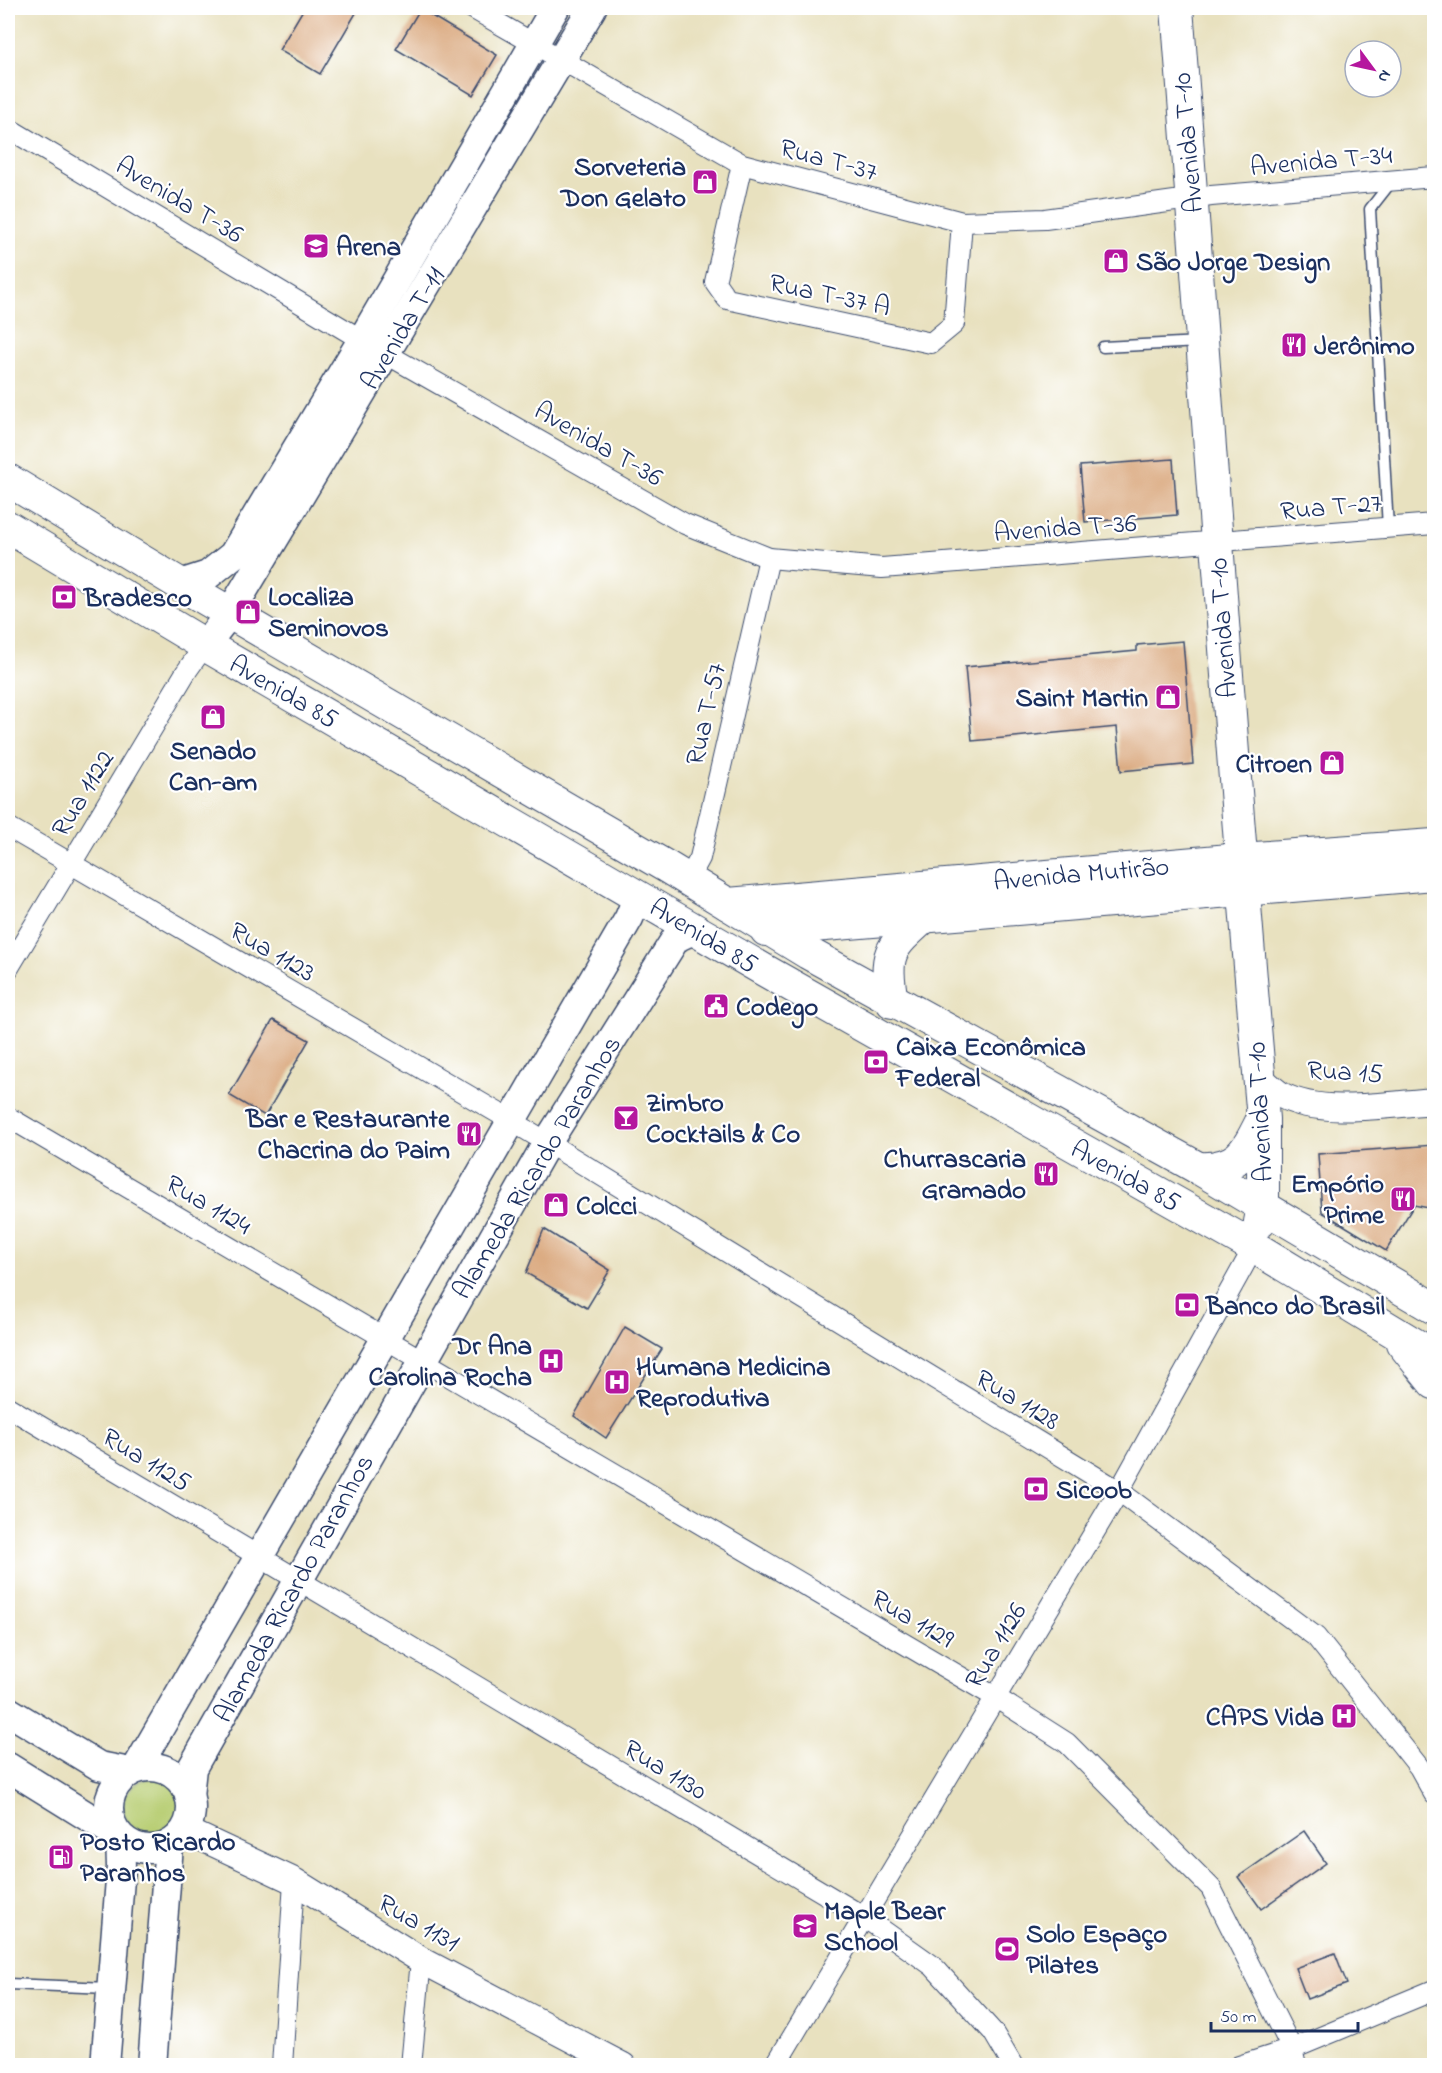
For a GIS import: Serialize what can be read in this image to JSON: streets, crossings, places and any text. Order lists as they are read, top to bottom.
{
  "streets": {
    "main road": [
      "Avenida T-10",
      "Avenida T-11",
      "Avenida 85",
      "Avenida Mutirão",
      "Alameda Ricardo Paranhos"
    ],
    "street": [
      "Rua T-37",
      "Avenida T-34",
      "Avenida T-36",
      "Rua T-37 A",
      "Rua T-27",
      "Rua T-57",
      "Rua 1122",
      "Rua 1123",
      "Rua 15",
      "Rua 1124",
      "Rua 1128",
      "Rua 1125",
      "Rua 1129",
      "Rua 1126",
      "Rua 1130",
      "Rua 1131"
    ]
  },
  "crossings": [
    ["Avenida T-10", "Rua T-37"],
    ["Avenida T-10", "Avenida T-34"],
    ["Avenida T-10", "Avenida T-36"],
    ["Avenida T-10", "Rua T-27"],
    ["Avenida T-10", "Avenida 85"],
    ["Avenida T-10", "Avenida Mutirão"],
    ["Avenida T-10", "Rua 15"],
    ["Avenida T-10", "Rua 1126"],
    ["Rua T-37", "Avenida T-34"],
    ["Rua T-37", "Rua T-37 A"],
    ["Rua T-37", "Avenida T-11"],
    ["Avenida T-36", "Avenida T-11"],
    ["Avenida T-36", "Rua T-27"],
    ["Avenida T-36", "Rua T-57"],
    ["Avenida T-11", "Avenida 85"],
    ["Avenida T-11", "Rua 1122"],
    ["Avenida 85", "Rua T-57"],
    ["Avenida 85", "Rua 1122"],
    ["Avenida 85", "Avenida Mutirão"],
    ["Avenida 85", "Alameda Ricardo Paranhos"],
    ["Avenida 85", "Rua 1126"],
    ["Rua 1122", "Rua 1123"],
    ["Rua 1123", "Alameda Ricardo Paranhos"],
    ["Rua 1123", "Rua 1128"],
    ["Alameda Ricardo Paranhos", "Rua 1124"],
    ["Alameda Ricardo Paranhos", "Rua 1128"],
    ["Alameda Ricardo Paranhos", "Rua 1125"],
    ["Alameda Ricardo Paranhos", "Rua 1129"],
    ["Alameda Ricardo Paranhos", "Rua 1130"],
    ["Alameda Ricardo Paranhos", "Rua 1131"],
    ["Rua 1124", "Rua 1129"],
    ["Rua 1128", "Rua 1126"],
    ["Rua 1125", "Rua 1130"],
    ["Rua 1129", "Rua 1126"],
    ["Rua 1126", "Rua 1130"]
  ],
  "places": {
    "shop": [
      "Sorveteria Don Gelato",
      "São Jorge Design",
      "Localiza Seminovos",
      "Saint Martin",
      "Senado Can-am",
      "Citroen",
      "Colcci"
    ],
    "school or university": ["Arena", "Maple Bear School"],
    "restaurant": [
      "Jerônimo",
      "Bar e Restaurante Chacrina do Paim",
      "Churrascaria Gramado",
      "Empório Prime"
    ],
    "bank": [
      "Bradesco",
      "Caixa Econômica Federal",
      "Banco do Brasil",
      "Sicoob"
    ],
    "public building": ["Codego"],
    "bar": ["Zimbro Cocktails & Co"],
    "hospital": ["Dr Ana Carolina Rocha", "Humana Medicina Reprodutiva", "CAPS Vida"],
    "fuel station": ["Posto Ricardo Paranhos"],
    "sports": ["Solo Espaço Pilates"]
  },
  "scale_bar": "50 m",
  "north": "bottom right"
}
